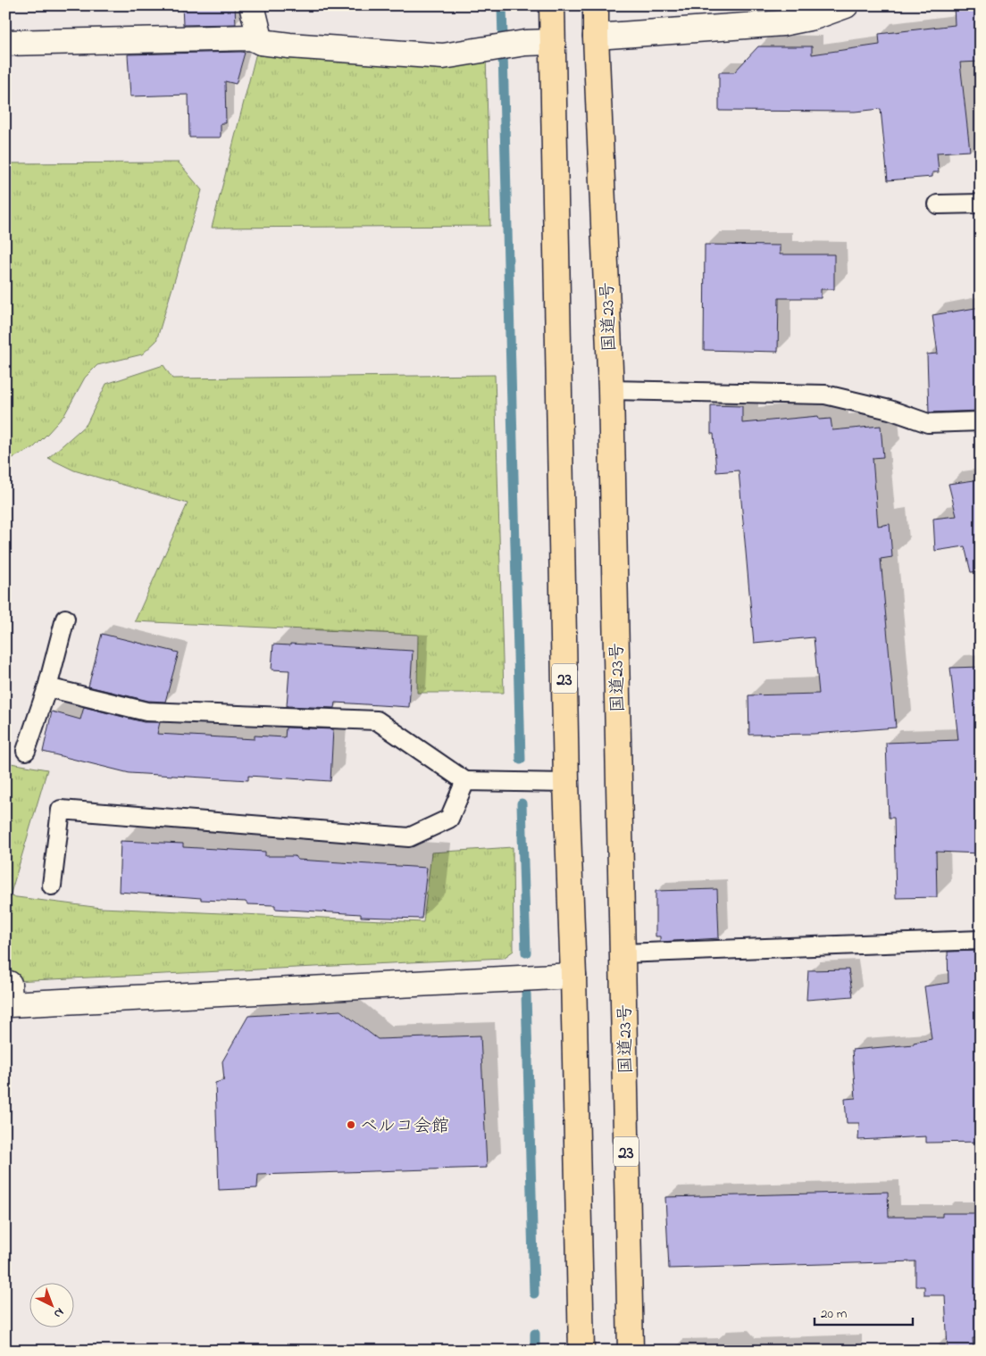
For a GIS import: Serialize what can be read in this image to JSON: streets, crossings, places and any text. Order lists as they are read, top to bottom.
{
  "streets": {
    "highway": ["国道23号", "23"]
  },
  "places": ["ベルコ会館"],
  "scale_bar": "20 m",
  "north": "bottom right"
}
